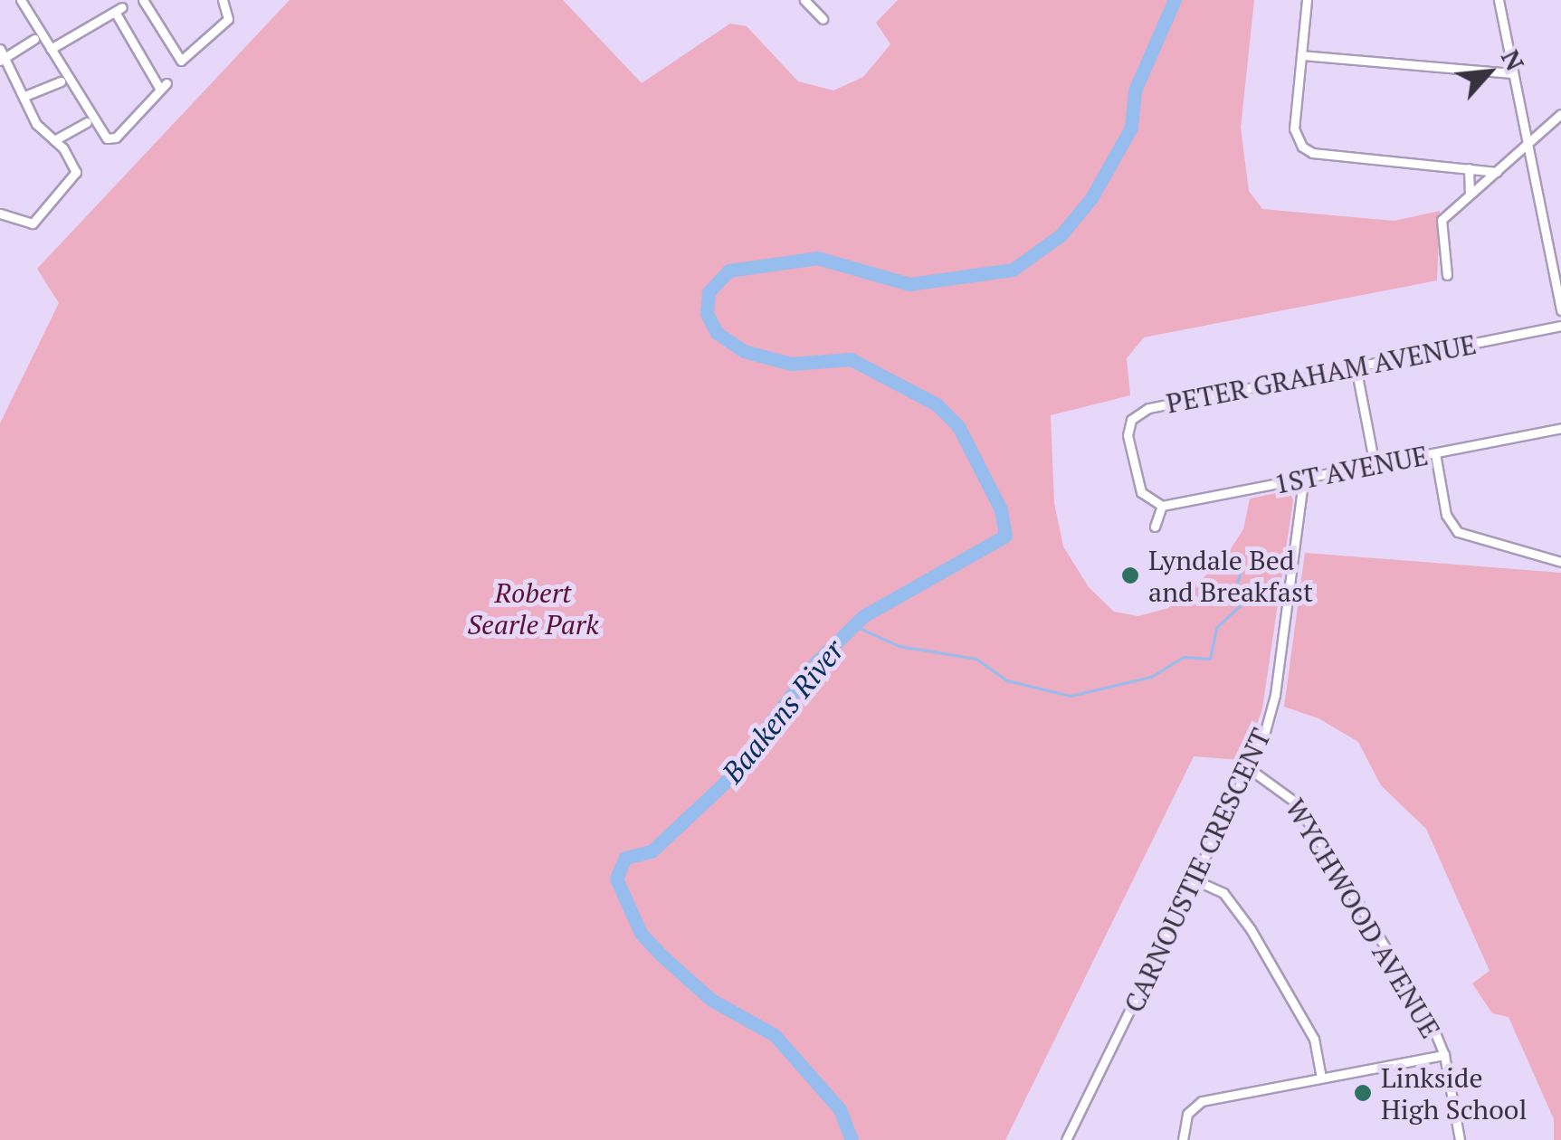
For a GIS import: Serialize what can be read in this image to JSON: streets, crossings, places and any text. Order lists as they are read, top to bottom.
{
  "streets": {
    "street": [
      "PETER GRAHAM AVENUE",
      "1ST AVENUE",
      "CARNOUSTIE CRESCENT",
      "WYCHWOOD AVENUE"
    ]
  },
  "crossings": [
    ["PETER GRAHAM AVENUE", "1ST AVENUE"],
    ["1ST AVENUE", "CARNOUSTIE CRESCENT"],
    ["CARNOUSTIE CRESCENT", "WYCHWOOD AVENUE"]
  ],
  "water": ["Baakens River"],
  "parks": ["Robert Searle Park"],
  "places": ["Lyndale Bed and Breakfast", "Linkside High School"],
  "north": "top right"
}
